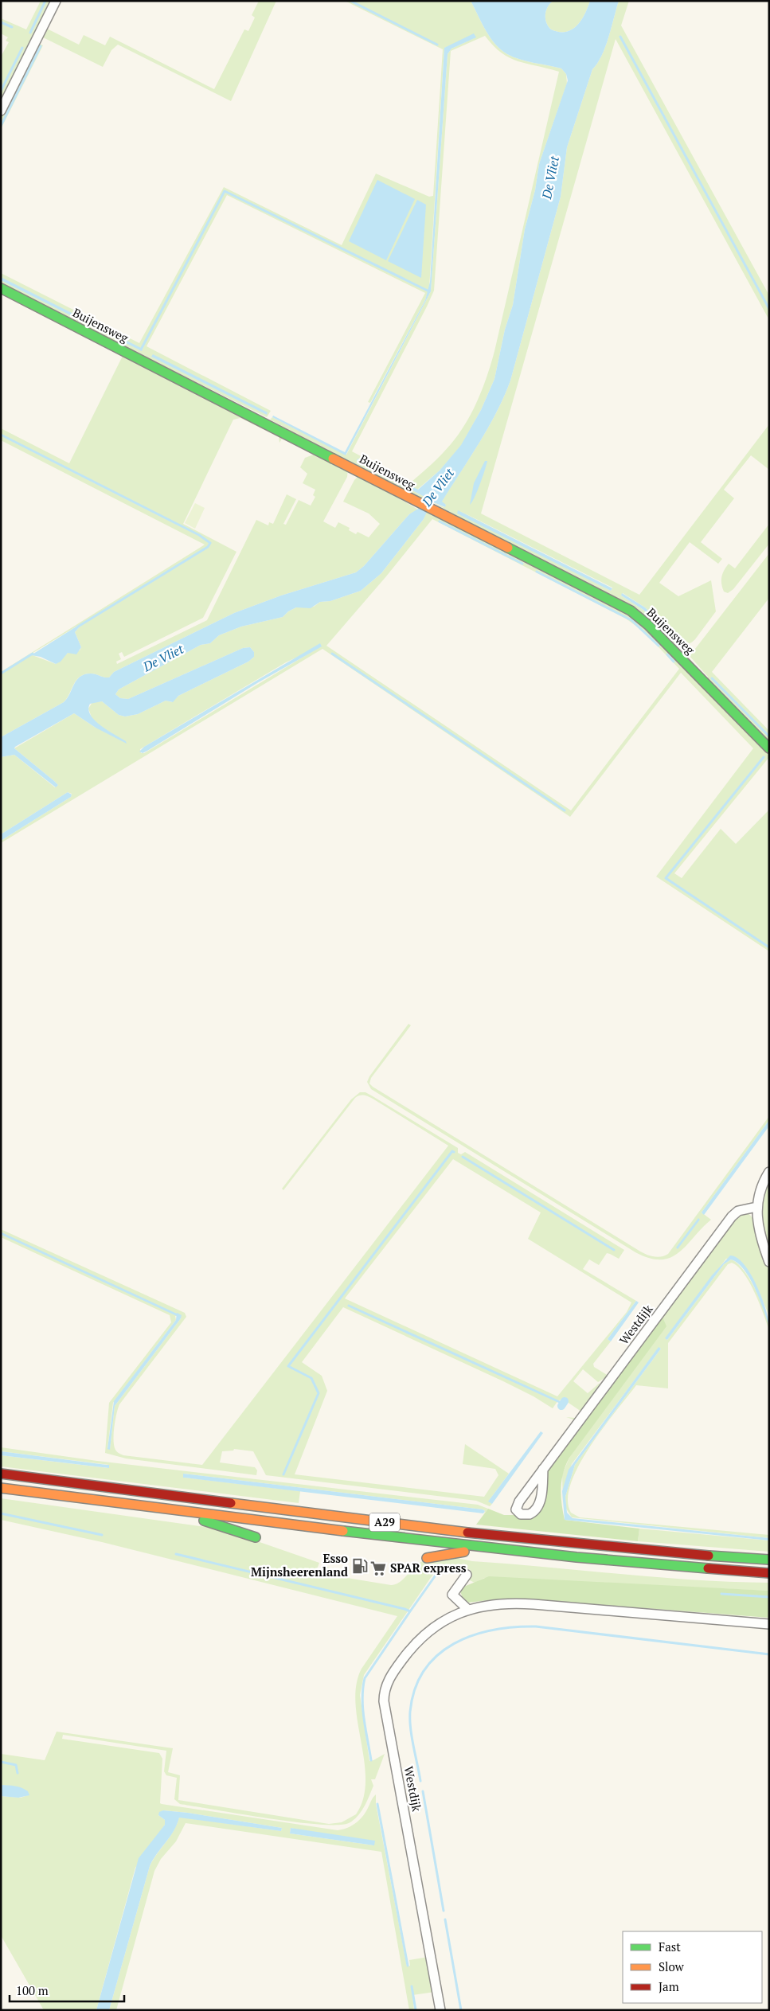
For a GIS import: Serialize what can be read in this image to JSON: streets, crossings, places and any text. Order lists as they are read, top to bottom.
{
  "streets": {
    "main road": ["Buijensweg", "A29"],
    "street": ["Westdijk"]
  },
  "water": ["De Vliet"],
  "places": {
    "fuel station": ["Esso Mijnsheerenland"],
    "supermarket": ["SPAR express"]
  },
  "legend": ["Fast", "Slow", "Jam"],
  "scale_bar": "100 m"
}
